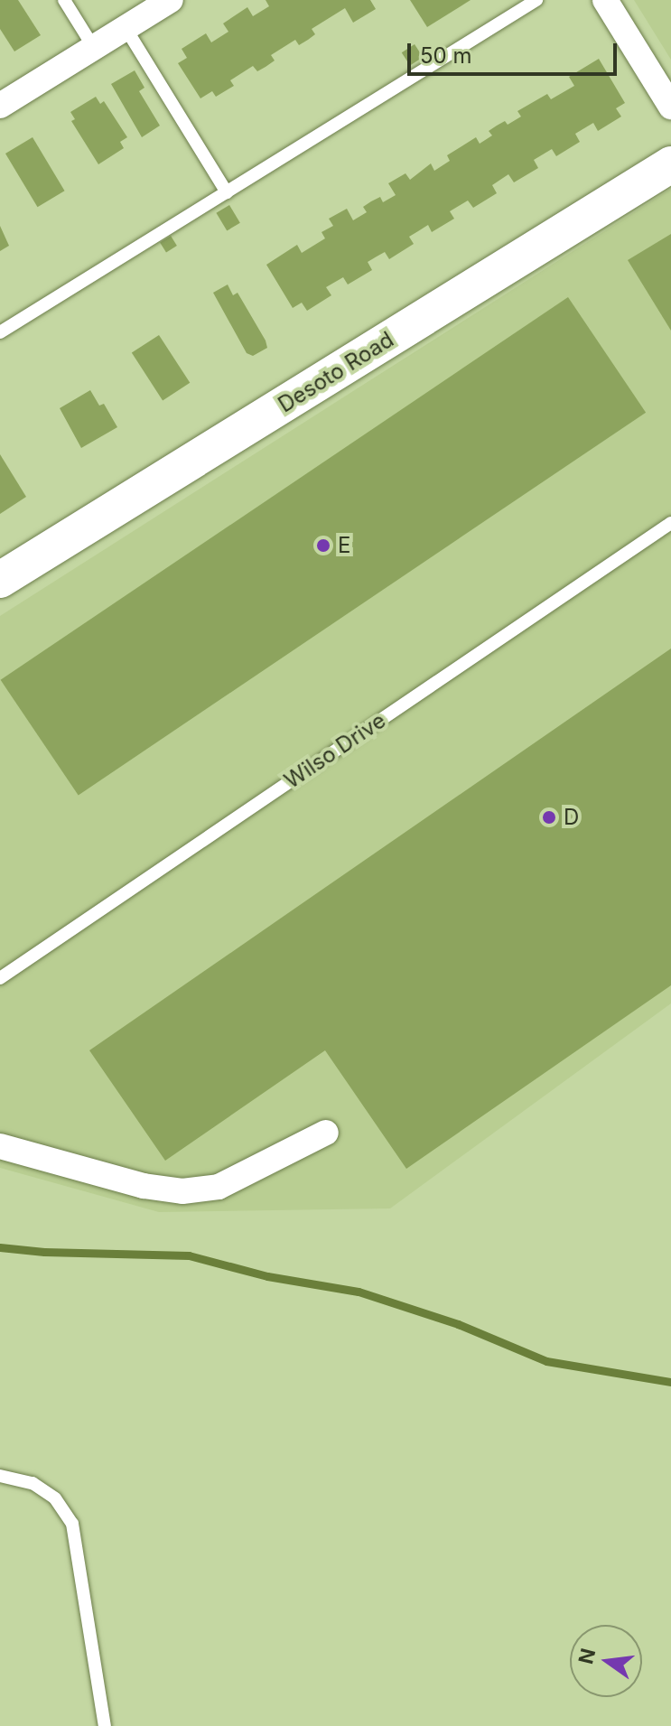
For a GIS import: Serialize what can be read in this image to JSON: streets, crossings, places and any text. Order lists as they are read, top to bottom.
{
  "streets": {
    "street": ["Desoto Road"],
    "lane": ["Wilso Drive"]
  },
  "places": ["E", "D"],
  "scale_bar": "50 m",
  "north": "left"
}
